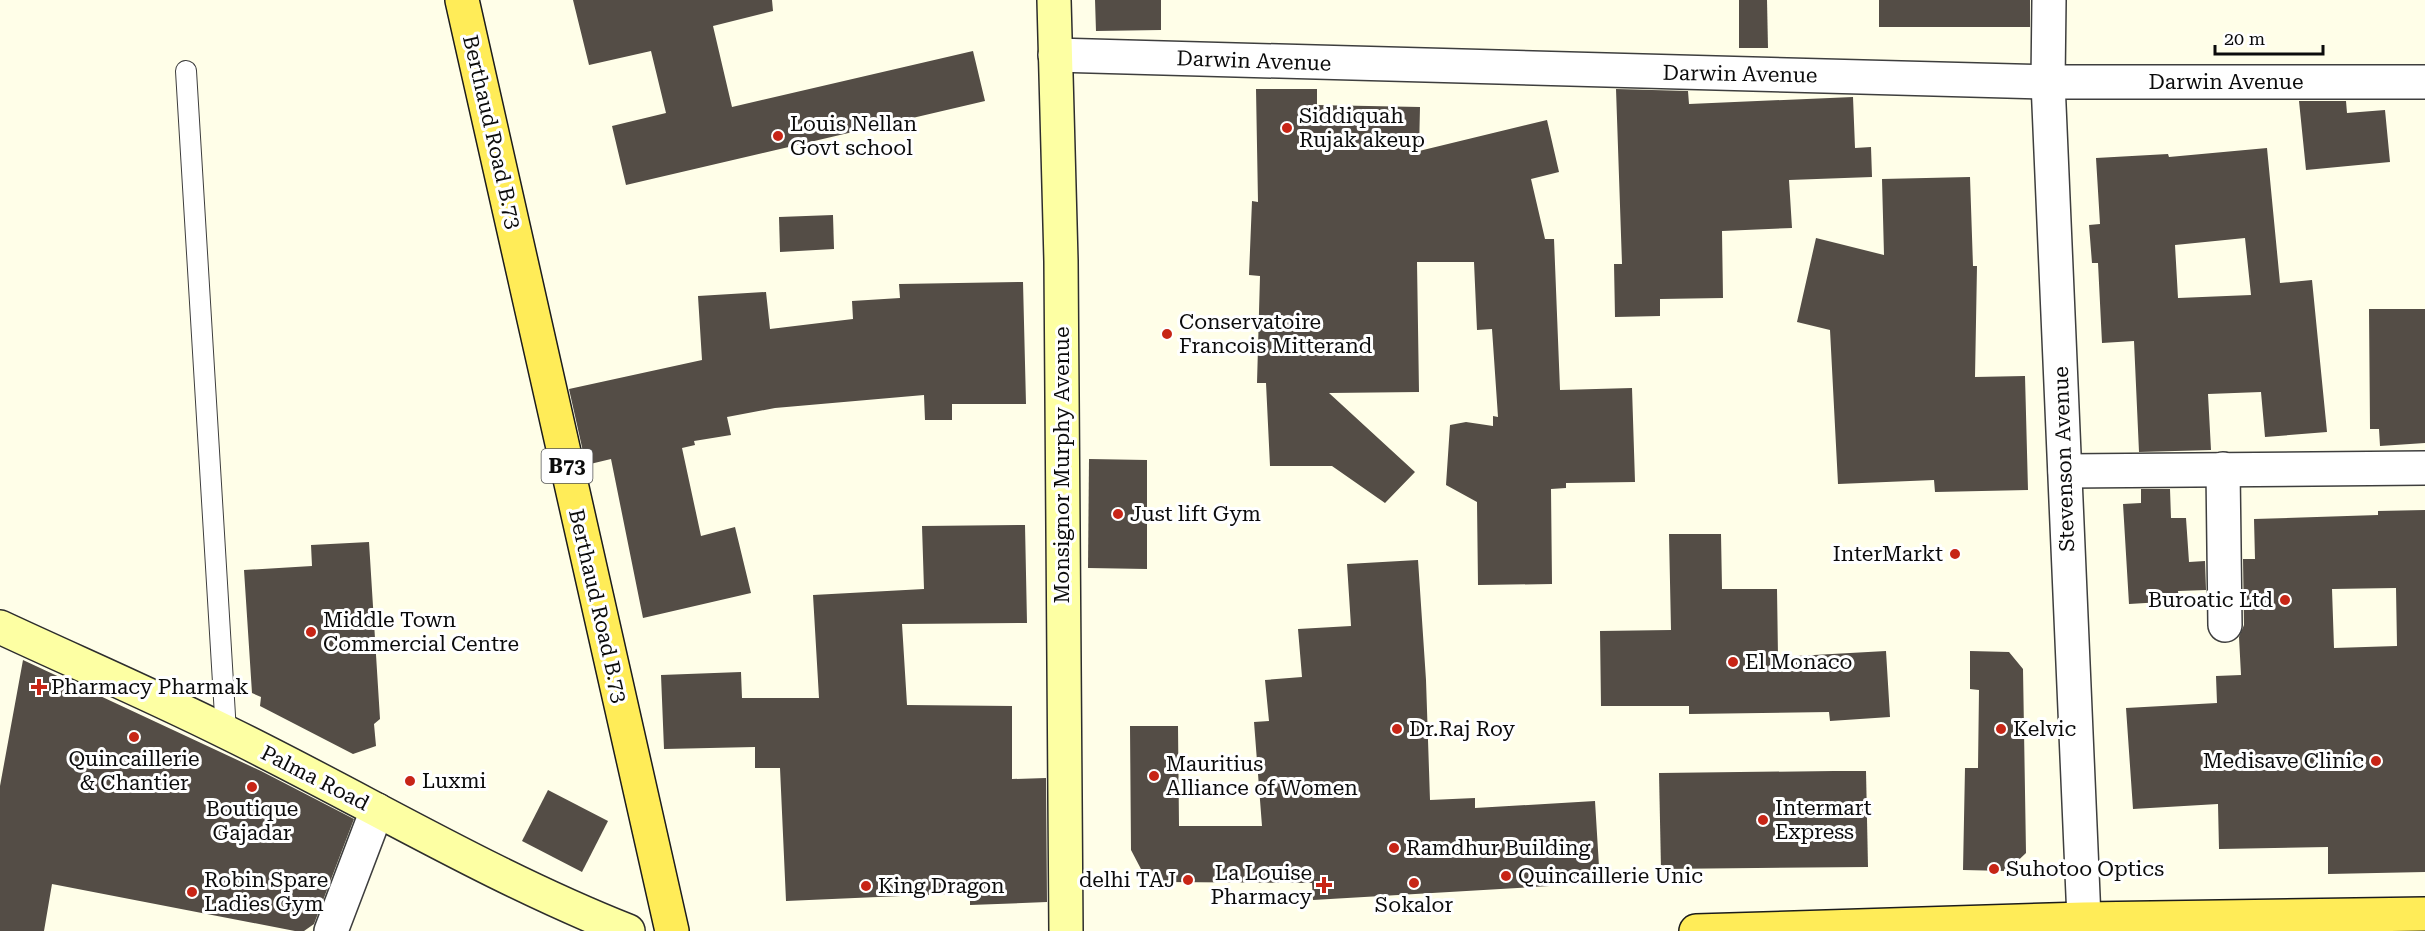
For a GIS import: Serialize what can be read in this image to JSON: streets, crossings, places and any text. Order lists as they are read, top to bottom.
{
  "streets": {
    "main road": ["Berthaud Road B.73", "B73"],
    "street": [
      "Darwin Avenue",
      "Stevenson Avenue",
      "Monsignor Murphy Avenue",
      "Palma Road"
    ]
  },
  "crossings": [
    ["Darwin Avenue", "Stevenson Avenue"],
    ["Darwin Avenue", "Monsignor Murphy Avenue"]
  ],
  "places": {
    "other": [
      "Siddiquah Rujak akeup",
      "Louis Nellan Govt school",
      "Conservatoire Francois Mitterand",
      "Just lift Gym",
      "InterMarkt",
      "Buroatic Ltd",
      "Middle Town Commercial Centre",
      "El Monaco",
      "Dr.Raj Roy",
      "Kelvic",
      "Quincaillerie & Chantier",
      "Medisave Clinic",
      "Mauritius Alliance of Women",
      "Luxmi",
      "Boutique Gajadar",
      "Intermart Express",
      "Ramdhur Building",
      "Suhotoo Optics",
      "Quincaillerie Unic",
      "delhi TAJ",
      "Sokalor",
      "King Dragon",
      "Robin Spare Ladies Gym"
    ],
    "health": ["Pharmacy Pharmak", "La Louise Pharmacy"]
  },
  "scale_bar": "20 m"
}
